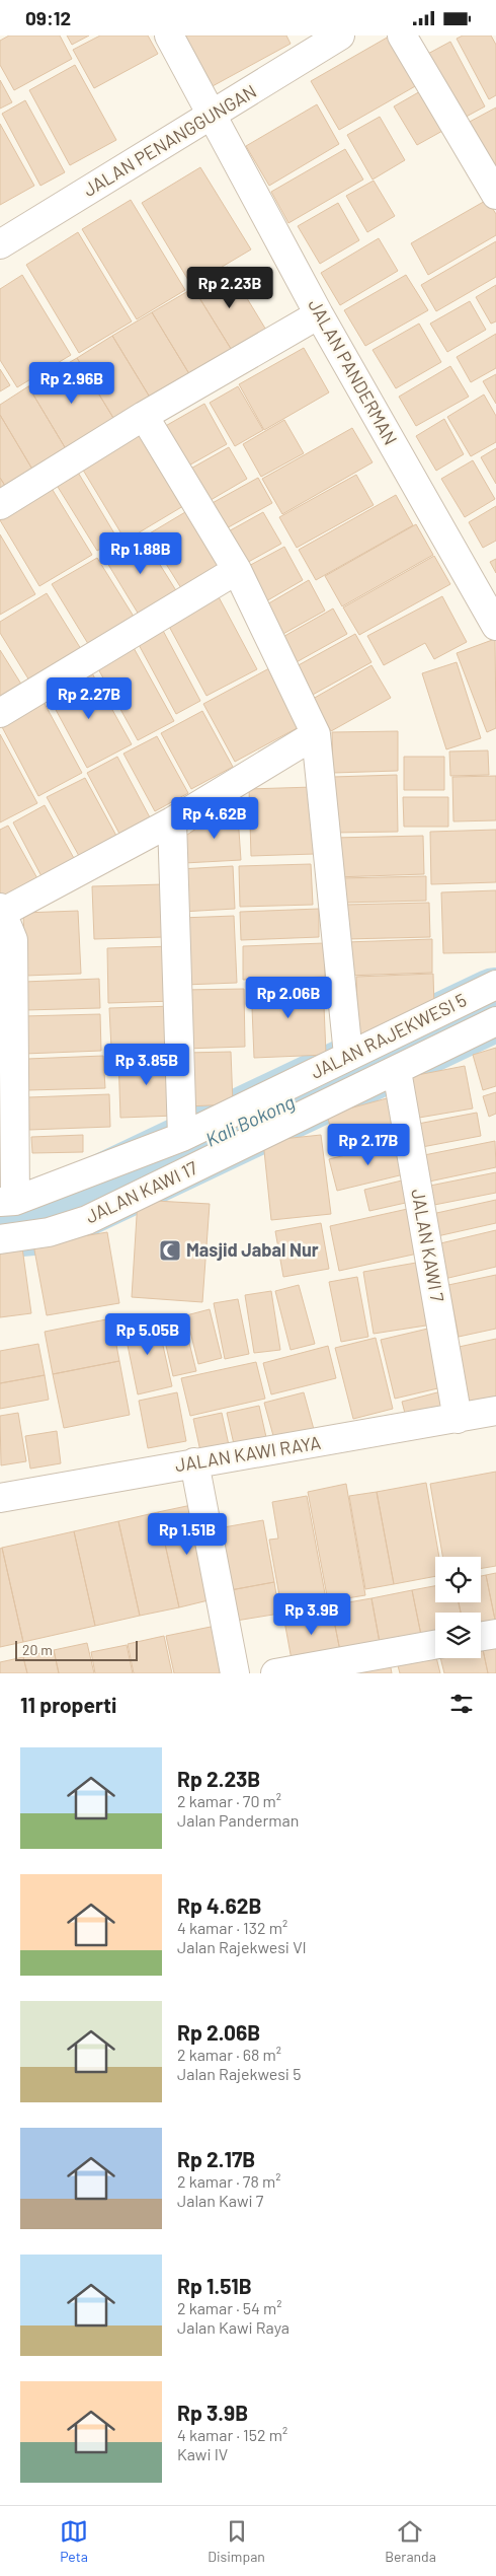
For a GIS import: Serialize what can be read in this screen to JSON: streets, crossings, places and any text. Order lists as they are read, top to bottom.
{
  "streets": {
    "street": [
      "JALAN PENANGGUNGAN",
      "JALAN PANDERMAN",
      "JALAN RAJEKWESI 5",
      "JALAN KAWI 17",
      "JALAN KAWI 7",
      "JALAN KAWI RAYA"
    ]
  },
  "crossings": [
    ["JALAN PENANGGUNGAN", "JALAN PANDERMAN"],
    ["JALAN KAWI 17", "JALAN KAWI 7"],
    ["JALAN KAWI 7", "JALAN KAWI RAYA"]
  ],
  "water": ["Kali Bokong"],
  "places": {
    "mosque": ["Masjid Jabal Nur"]
  },
  "scale_bar": "20 m",
  "page": {
    "status": "09:12",
    "price": [
      "Rp 2.23B",
      "Rp 2.96B",
      "Rp 1.88B",
      "Rp 2.27B",
      "Rp 4.62B",
      "Rp 2.06B",
      "Rp 3.85B",
      "Rp 2.17B",
      "Rp 5.05B",
      "Rp 1.51B",
      "Rp 3.9B"
    ],
    "scale": "20 m",
    "heading": "11 properti",
    "list": [
      {
        "name": "Rp 2.23B",
        "note": "2 kamar · 70 m² · Jalan Panderman"
      },
      {
        "name": "Rp 4.62B",
        "note": "4 kamar · 132 m² · Jalan Rajekwesi VI"
      },
      {
        "name": "Rp 2.06B",
        "note": "2 kamar · 68 m² · Jalan Rajekwesi 5"
      },
      {
        "name": "Rp 2.17B",
        "note": "2 kamar · 78 m² · Jalan Kawi 7"
      },
      {
        "name": "Rp 1.51B",
        "note": "2 kamar · 54 m² · Jalan Kawi Raya"
      },
      {
        "name": "Rp 3.9B",
        "note": "4 kamar · 152 m² · Kawi IV"
      }
    ],
    "tabs": ["Peta", "Disimpan", "Beranda"]
  }
}
